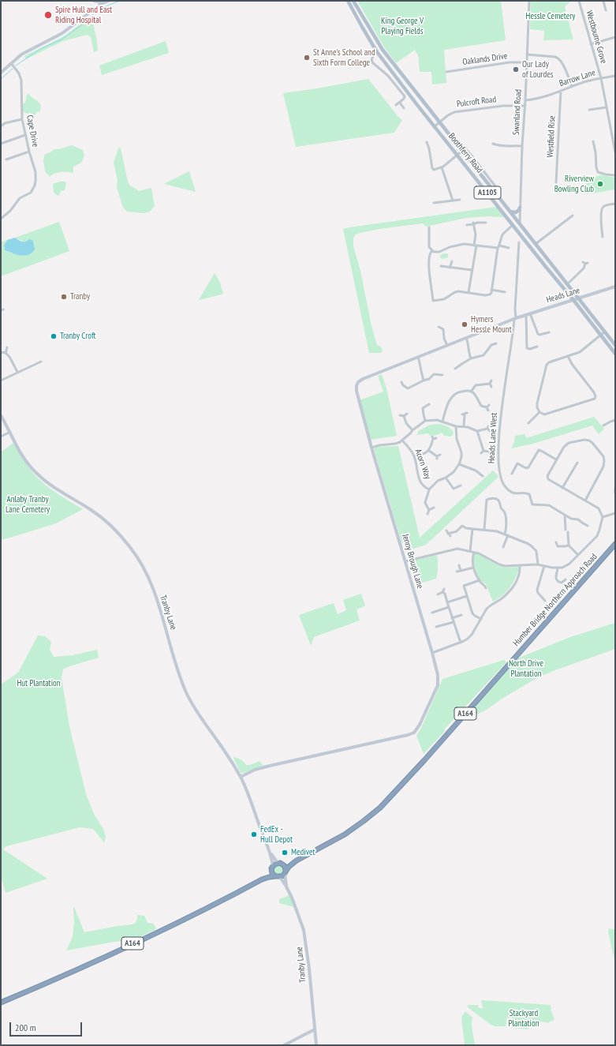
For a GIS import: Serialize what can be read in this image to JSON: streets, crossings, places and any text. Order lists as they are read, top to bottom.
{
  "streets": {
    "highway": ["Humber Bridge Northern Approach Road", "A164"],
    "main road": [
      "Boothferry Road",
      "A1105",
      "Heads Lane",
      "Jenny Brough Lane",
      "Tranby Lane"
    ],
    "street": [
      "Westbourne Grove",
      "Oaklands Drive",
      "Barrow Lane",
      "Pulcroft Road",
      "Swanland Road",
      "Cape Drive",
      "Westfield Rise",
      "Heads Lane West",
      "Acorn Way"
    ]
  },
  "crossings": [
    ["Westbourne Grove", "Barrow Lane"],
    ["Oaklands Drive", "Swanland Road"],
    ["Barrow Lane", "Swanland Road"],
    ["Barrow Lane", "Westfield Rise"],
    ["Pulcroft Road", "Swanland Road"],
    ["Pulcroft Road", "Boothferry Road"],
    ["Swanland Road", "Boothferry Road"],
    ["Boothferry Road", "Heads Lane"],
    ["Heads Lane", "Heads Lane West"],
    ["Heads Lane", "Jenny Brough Lane"],
    ["Heads Lane West", "Jenny Brough Lane"],
    ["Jenny Brough Lane", "Tranby Lane"],
    ["Humber Bridge Northern Approach Road", "Tranby Lane"],
    ["Humber Bridge Northern Approach Road", "A164"],
    ["Tranby Lane", "A164"]
  ],
  "parks": [
    "Hessle Cemetery",
    "King George V Playing Fields",
    "Anlaby Tranby Lane Cemetery",
    "North Drive Plantation",
    "Hut Plantation",
    "Stackyard Plantation"
  ],
  "places": [
    "Spire Hull and East Riding Hospital",
    "St Anne's School and Sixth Form College",
    "Our Lady of Lourdes",
    "Riverview Bowling Club",
    "Tranby",
    "Hymers Hessle Mount",
    "Tranby Croft",
    "FedEx - Hull Depot",
    "Medivet"
  ],
  "scale_bar": "200 m"
}
